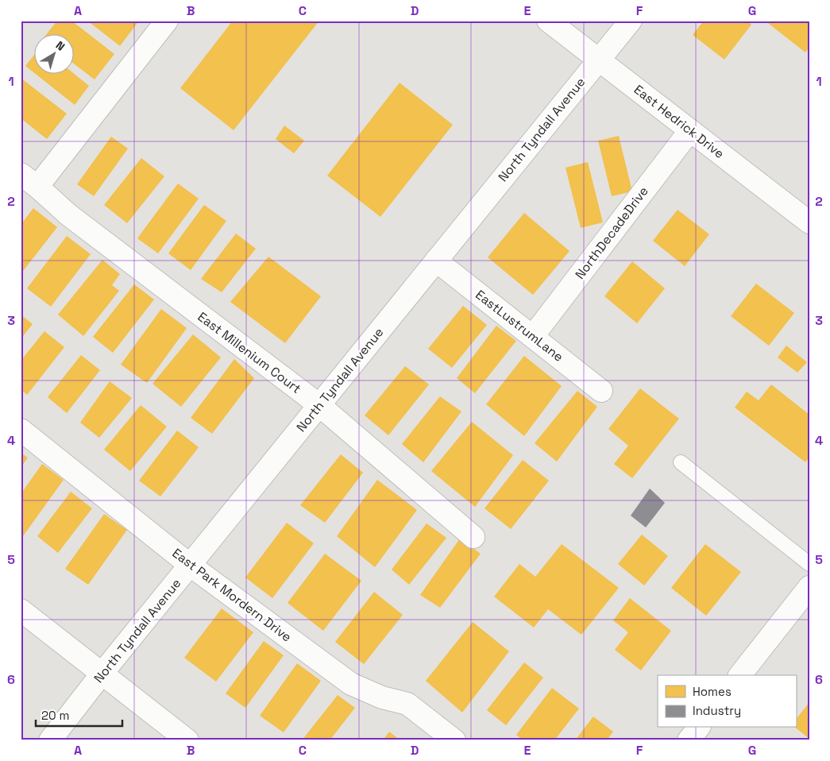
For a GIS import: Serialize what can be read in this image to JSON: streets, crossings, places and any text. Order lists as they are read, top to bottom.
{
  "streets": {
    "street": [
      "East Hedrick Drive",
      "North Tyndall Avenue",
      "NorthDecadeDrive",
      "EastLustrumLane",
      "East Millenium Court",
      "East Park Mordern Drive"
    ]
  },
  "crossings": [
    ["East Hedrick Drive", "North Tyndall Avenue"],
    ["East Hedrick Drive", "NorthDecadeDrive"],
    ["North Tyndall Avenue", "EastLustrumLane"],
    ["North Tyndall Avenue", "East Millenium Court"],
    ["North Tyndall Avenue", "East Park Mordern Drive"],
    ["NorthDecadeDrive", "EastLustrumLane"]
  ],
  "legend": ["Homes", "Industry"],
  "scale_bar": "20 m",
  "north": "top right",
  "grid": {
    "columns": [
      "A",
      "B",
      "C",
      "D",
      "E",
      "F",
      "G"
    ],
    "rows": [
      "1",
      "2",
      "3",
      "4",
      "5",
      "6"
    ]
  }
}
